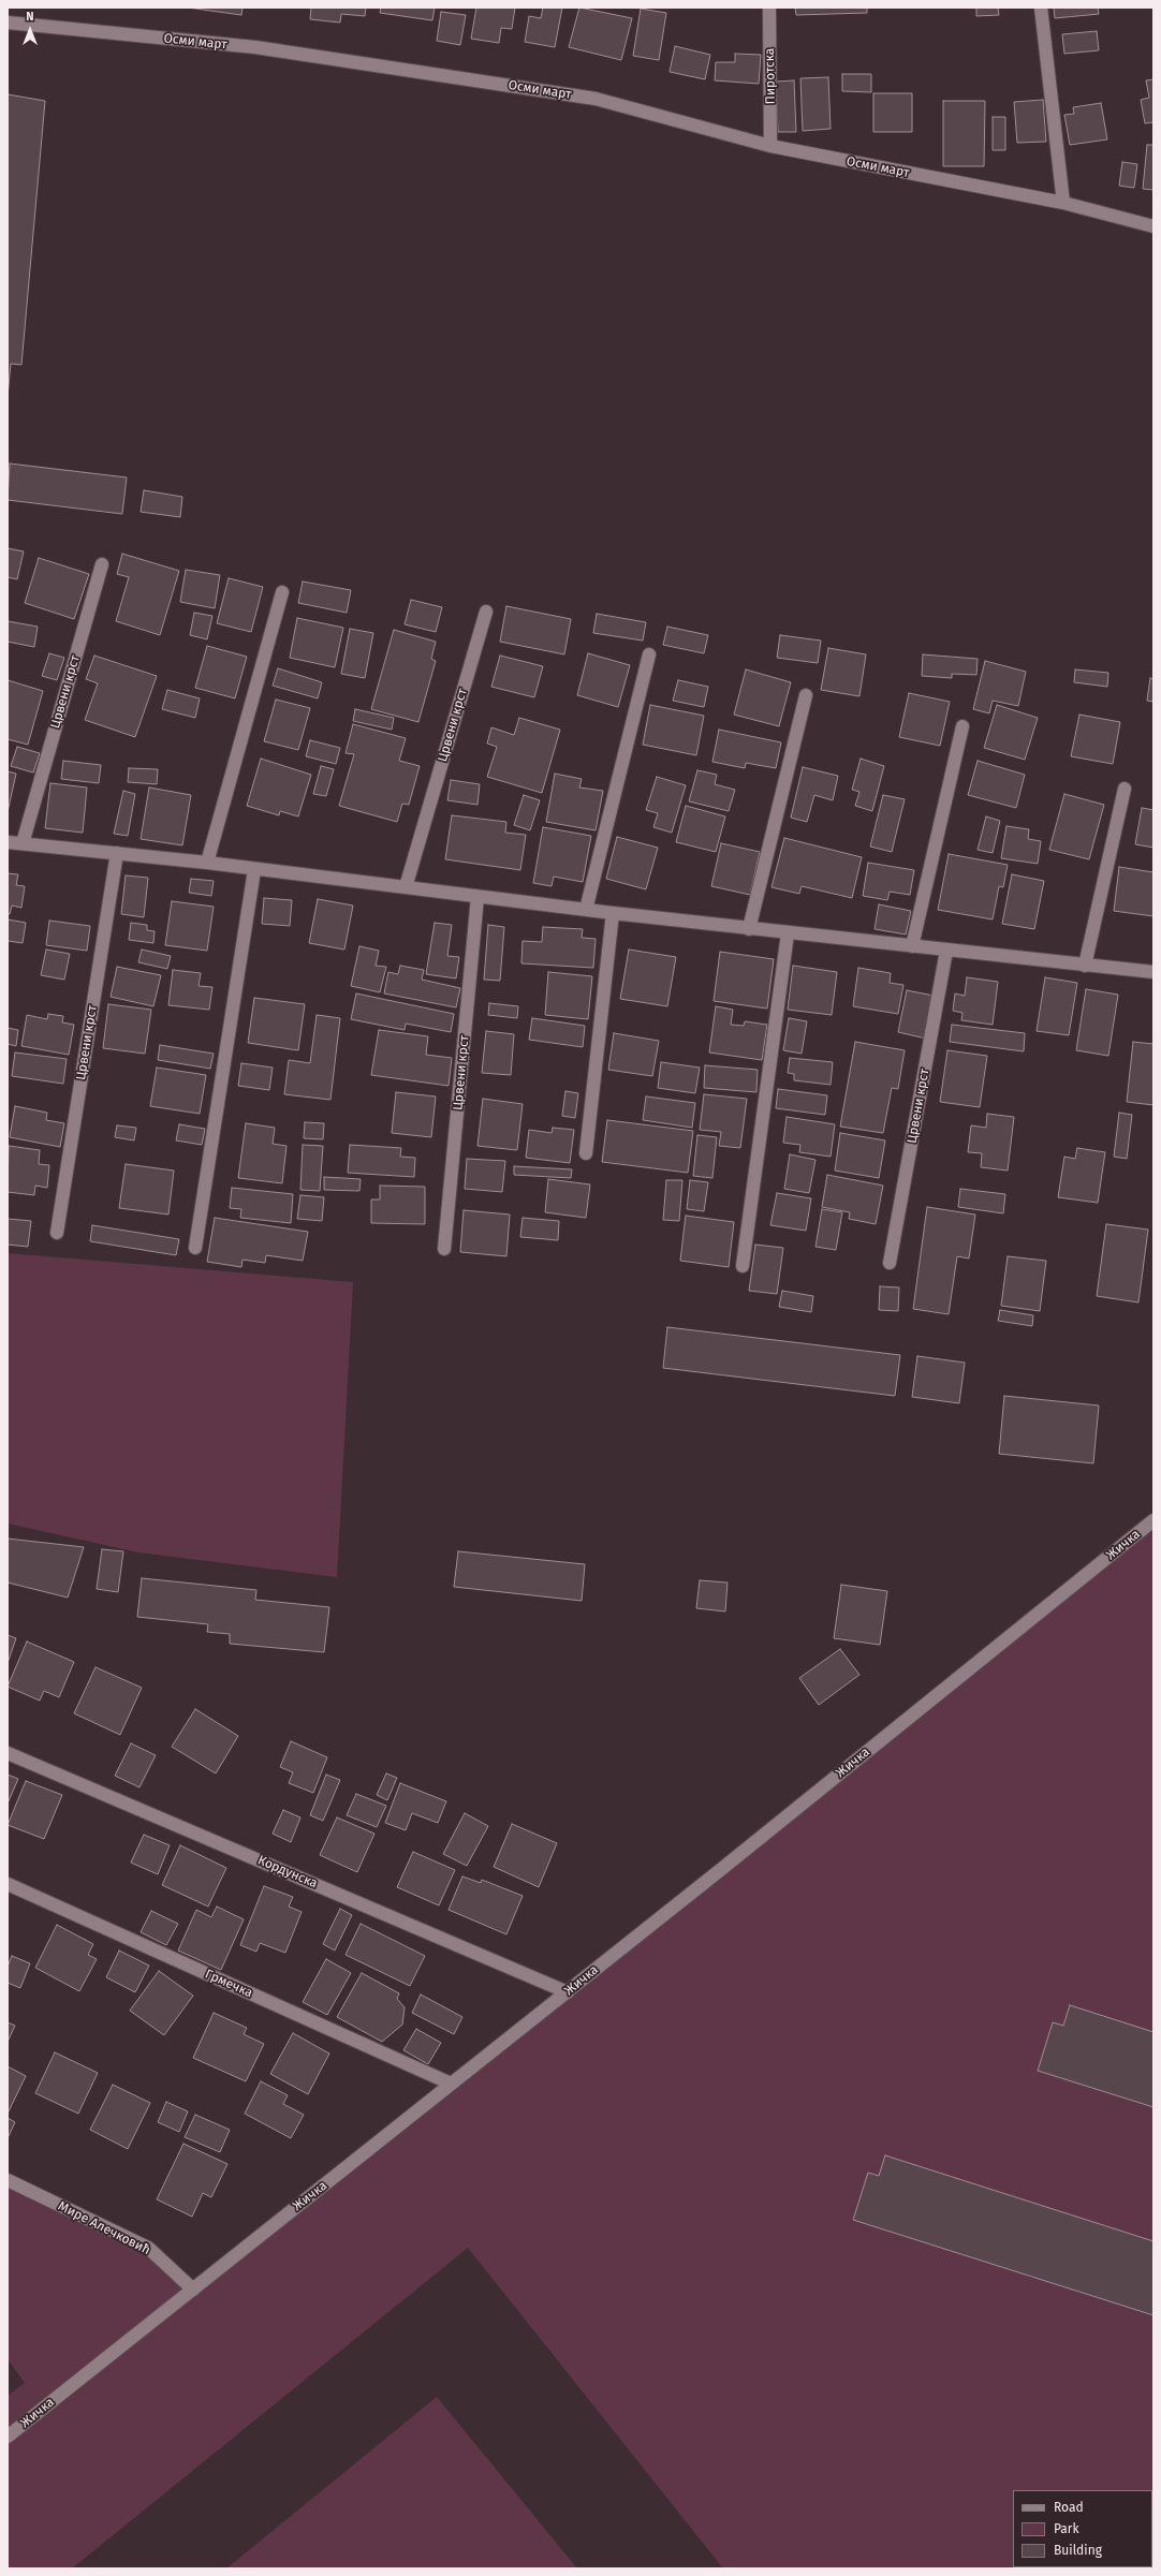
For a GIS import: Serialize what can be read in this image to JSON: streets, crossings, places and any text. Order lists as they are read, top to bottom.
{
  "streets": {
    "street": [
      "Осми март",
      "Пиротска",
      "Црвени крст",
      "Жичка",
      "Кордунска",
      "Грмечка",
      "Мире Алечковић"
    ]
  },
  "crossings": [
    ["Осми март", "Пиротска"],
    ["Жичка", "Кордунска"],
    ["Жичка", "Грмечка"],
    ["Жичка", "Мире Алечковић"]
  ],
  "legend": ["Road", "Park", "Building"],
  "north": "top"
}
